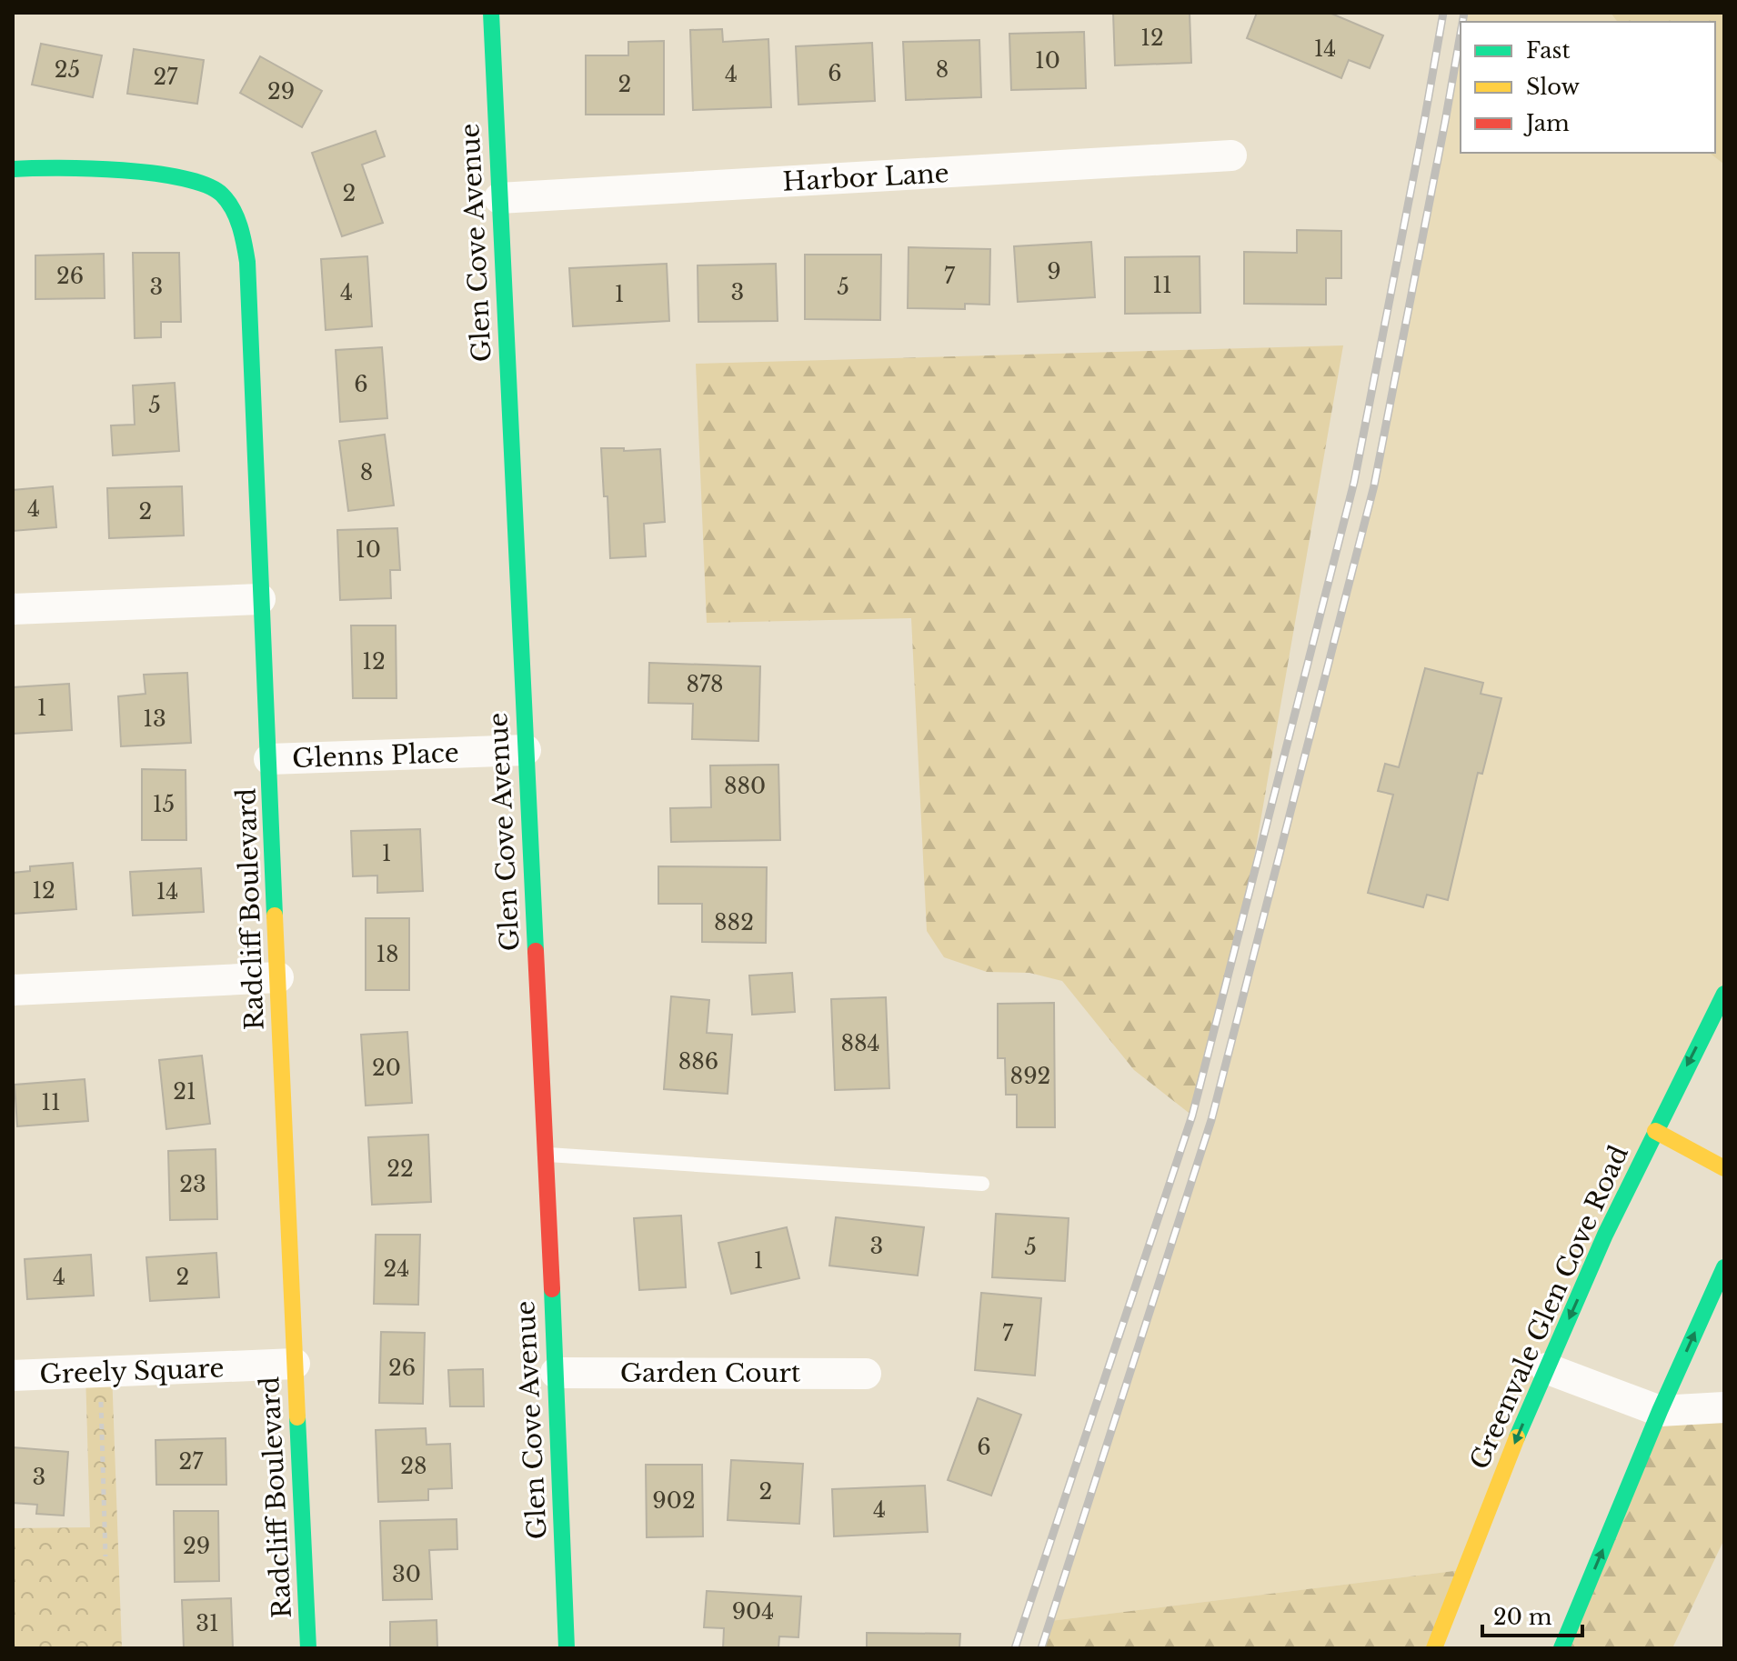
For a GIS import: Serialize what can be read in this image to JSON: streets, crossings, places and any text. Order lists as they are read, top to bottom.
{
  "streets": {
    "main road": ["Glen Cove Avenue", "Radcliff Boulevard", "Greenvale Glen Cove Road"],
    "street": [
      "Harbor Lane",
      "Glenns Place",
      "Greely Square",
      "Garden Court"
    ]
  },
  "crossings": [
    ["Harbor Lane", "Glen Cove Avenue"],
    ["Glen Cove Avenue", "Glenns Place"],
    ["Glen Cove Avenue", "Garden Court"],
    ["Glenns Place", "Radcliff Boulevard"],
    ["Radcliff Boulevard", "Greely Square"]
  ],
  "house_numbers": [
    "12",
    "14",
    "10",
    "25",
    "8",
    "6",
    "4",
    "27",
    "2",
    "29",
    "2",
    "9",
    "26",
    "7",
    "11",
    "3",
    "5",
    "4",
    "3",
    "1",
    "6",
    "5",
    "8",
    "4",
    "2",
    "10",
    "12",
    "878",
    "1",
    "13",
    "880",
    "15",
    "1",
    "12",
    "14",
    "882",
    "18",
    "884",
    "886",
    "20",
    "892",
    "21",
    "11",
    "22",
    "23",
    "3",
    "5",
    "1",
    "24",
    "4",
    "2",
    "7",
    "26",
    "6",
    "27",
    "28",
    "3",
    "2",
    "902",
    "4",
    "29",
    "30",
    "904",
    "31"
  ],
  "legend": ["Fast", "Slow", "Jam"],
  "scale_bar": "20 m"
}
